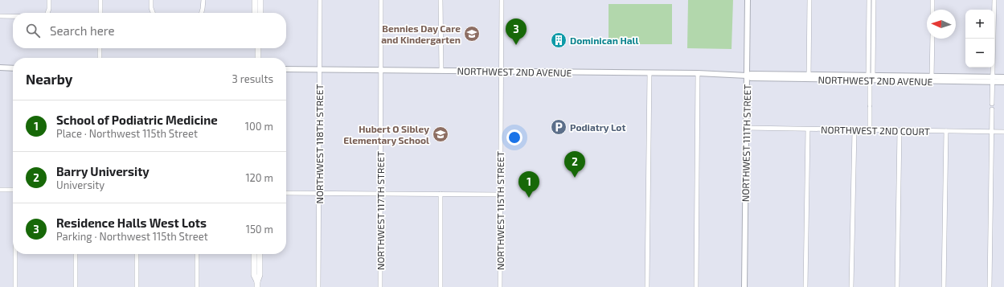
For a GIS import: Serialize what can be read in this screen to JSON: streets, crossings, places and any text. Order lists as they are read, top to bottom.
{
  "streets": {
    "street": [
      "NORTHWEST 2ND AVENUE",
      "NORTHWEST 2ND COURT",
      "NORTHWEST 111TH STREET",
      "NORTHWEST 118TH STREET",
      "NORTHWEST 117TH STREET",
      "NORTHWEST 115TH STREET"
    ]
  },
  "crossings": [
    ["NORTHWEST 2ND AVENUE", "NORTHWEST 111TH STREET"],
    ["NORTHWEST 2ND AVENUE", "NORTHWEST 118TH STREET"],
    ["NORTHWEST 2ND AVENUE", "NORTHWEST 117TH STREET"],
    ["NORTHWEST 2ND AVENUE", "NORTHWEST 115TH STREET"],
    ["NORTHWEST 2ND COURT", "NORTHWEST 111TH STREET"]
  ],
  "places": {
    "school or university": ["Bennies Day Care and Kindergarten", "Hubert O Sibley Elementary School"],
    "building": ["Dominican Hall"],
    "parking": ["Podiatry Lot"]
  },
  "north": "left",
  "page": {
    "map_buttons": ["+", "−"],
    "search": "Search here",
    "pins": ["3", "2", "1"],
    "heading": ["Nearby", "3 results"],
    "list": [
      {
        "mark": "1",
        "name": "School of Podiatric Medicine",
        "note": "Place · Northwest 115th Street",
        "value": "100 m"
      },
      {
        "mark": "2",
        "name": "Barry University",
        "note": "University",
        "value": "120 m"
      },
      {
        "mark": "3",
        "name": "Residence Halls West Lots",
        "note": "Parking · Northwest 115th Street",
        "value": "150 m"
      }
    ]
  }
}
